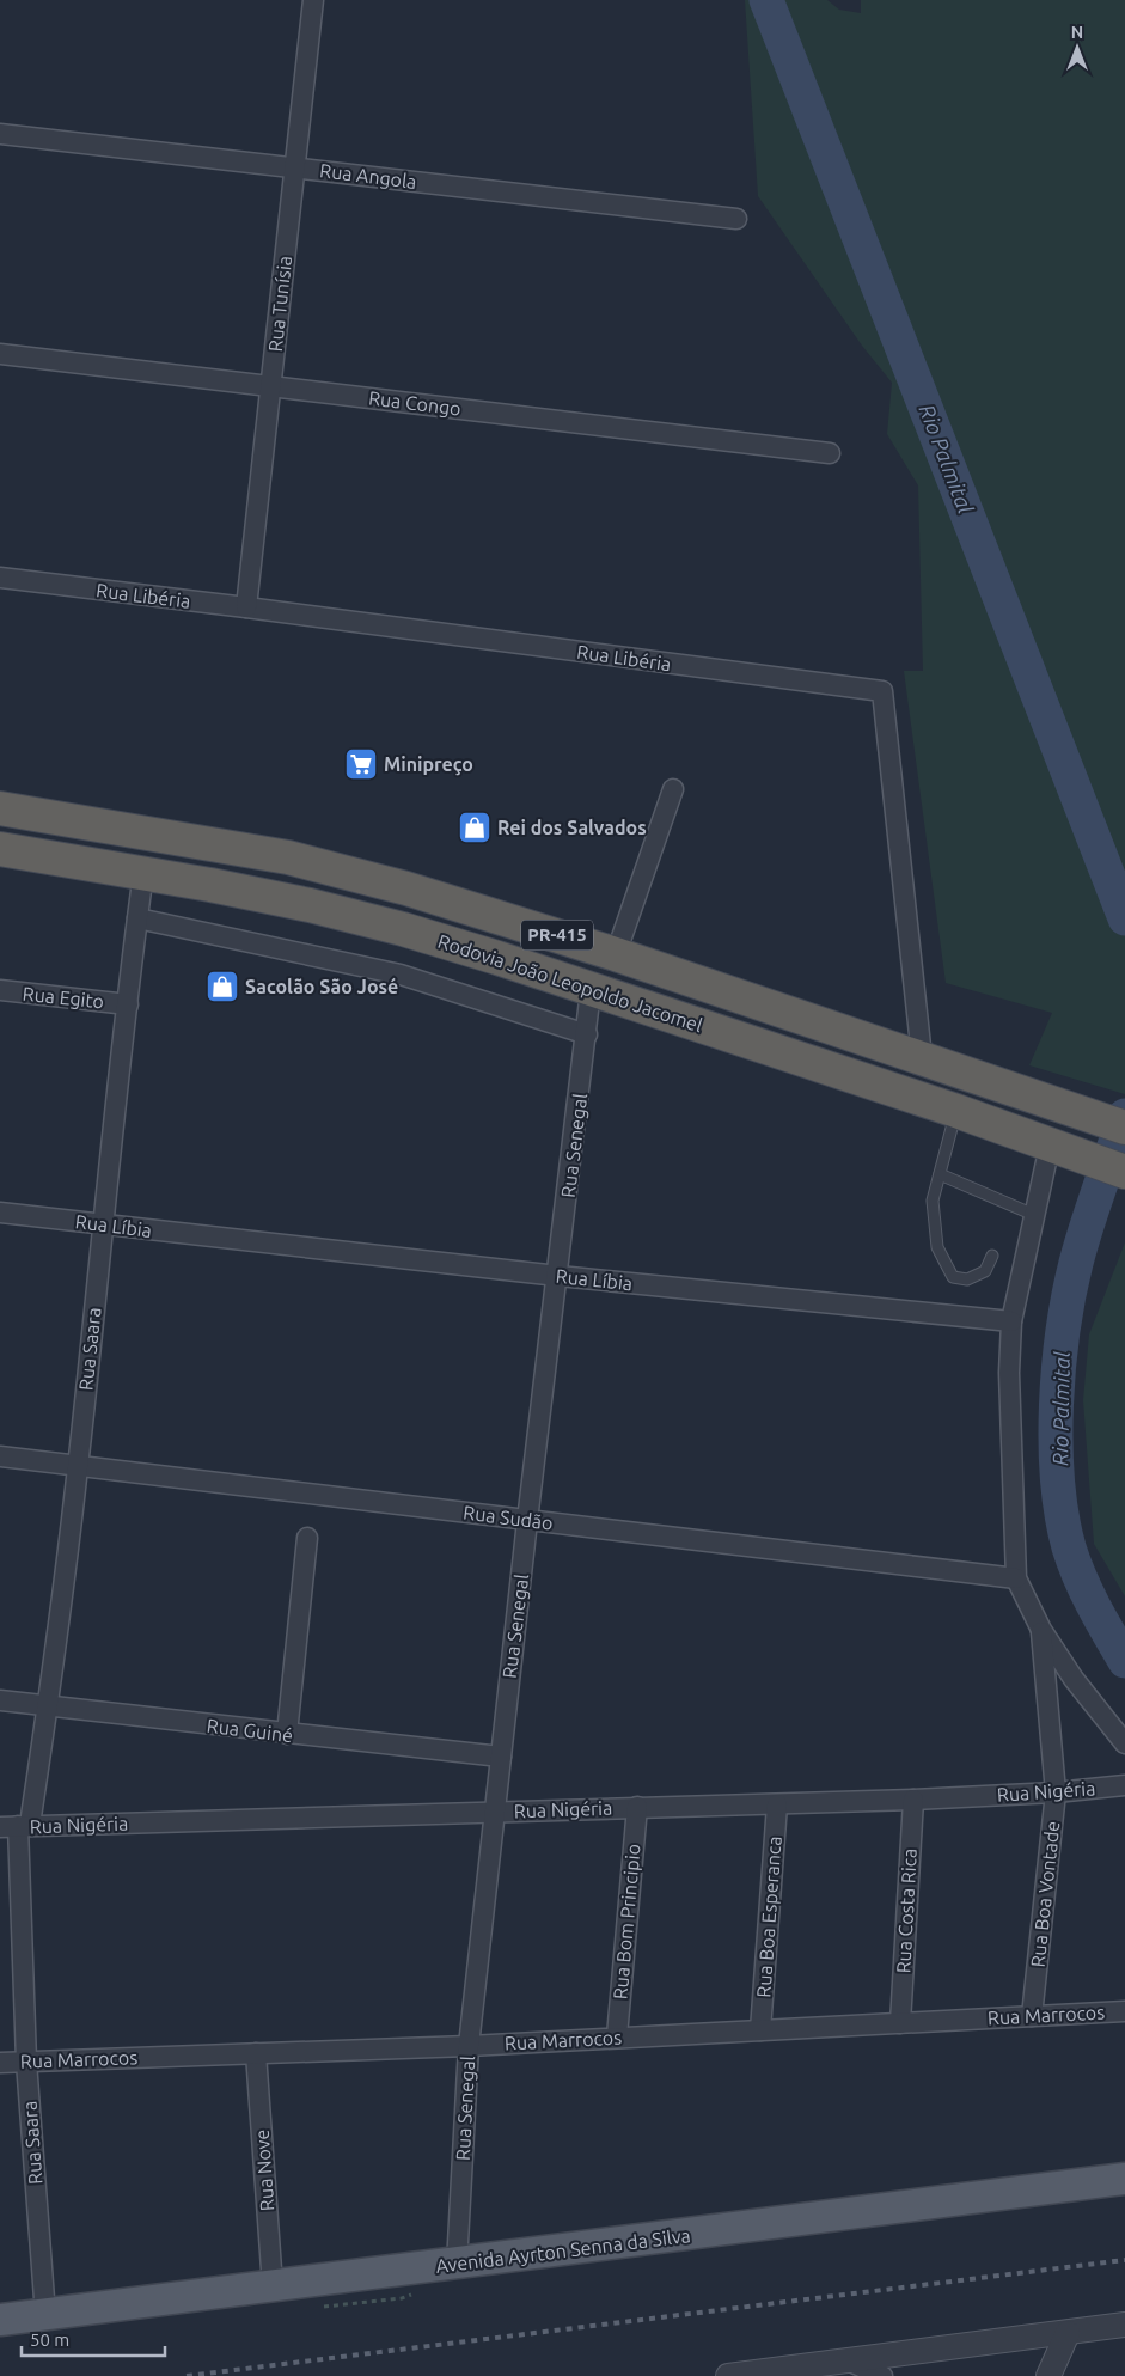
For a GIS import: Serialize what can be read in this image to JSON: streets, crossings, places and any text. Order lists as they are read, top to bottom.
{
  "streets": {
    "highway": ["PR-415", "Rodovia João Leopoldo Jacomel"],
    "main road": ["Avenida Ayrton Senna da Silva"],
    "street": [
      "Rua Angola",
      "Rua Tunísia",
      "Rua Congo",
      "Rua Libéria",
      "Rua Egito",
      "Rua Senegal",
      "Rua Líbia",
      "Rua Saara",
      "Rua Sudão",
      "Rua Guiné",
      "Rua Nigéria",
      "Rua Boa Vontade",
      "Rua Costa Rica",
      "Rua Boa Esperanca",
      "Rua Bom Principio",
      "Rua Marrocos",
      "Rua Nove"
    ]
  },
  "crossings": [
    ["Rua Angola", "Rua Tunísia"],
    ["Rua Tunísia", "Rua Congo"],
    ["Rua Tunísia", "Rua Libéria"],
    ["Rua Libéria", "Rodovia João Leopoldo Jacomel"],
    ["Rodovia João Leopoldo Jacomel", "Rua Senegal"],
    ["Rodovia João Leopoldo Jacomel", "Rua Saara"],
    ["Rua Egito", "Rua Saara"],
    ["Rua Senegal", "Rua Líbia"],
    ["Rua Senegal", "Rua Sudão"],
    ["Rua Senegal", "Rua Guiné"],
    ["Rua Senegal", "Rua Nigéria"],
    ["Rua Senegal", "Rua Marrocos"],
    ["Rua Senegal", "Avenida Ayrton Senna da Silva"],
    ["Rua Líbia", "Rua Saara"],
    ["Rua Saara", "Rua Sudão"],
    ["Rua Saara", "Rua Guiné"],
    ["Rua Saara", "Rua Nigéria"],
    ["Rua Saara", "Rua Marrocos"],
    ["Rua Saara", "Avenida Ayrton Senna da Silva"],
    ["Rua Nigéria", "Rua Boa Vontade"],
    ["Rua Nigéria", "Rua Costa Rica"],
    ["Rua Nigéria", "Rua Boa Esperanca"],
    ["Rua Nigéria", "Rua Bom Principio"],
    ["Rua Boa Vontade", "Rua Marrocos"],
    ["Rua Costa Rica", "Rua Marrocos"],
    ["Rua Boa Esperanca", "Rua Marrocos"],
    ["Rua Bom Principio", "Rua Marrocos"],
    ["Rua Marrocos", "Rua Nove"],
    ["Rua Nove", "Avenida Ayrton Senna da Silva"]
  ],
  "water": ["Rio Palmital"],
  "places": {
    "supermarket": ["Minipreço"],
    "shop": ["Rei dos Salvados", "Sacolão São José"]
  },
  "scale_bar": "50 m",
  "north": "top"
}
